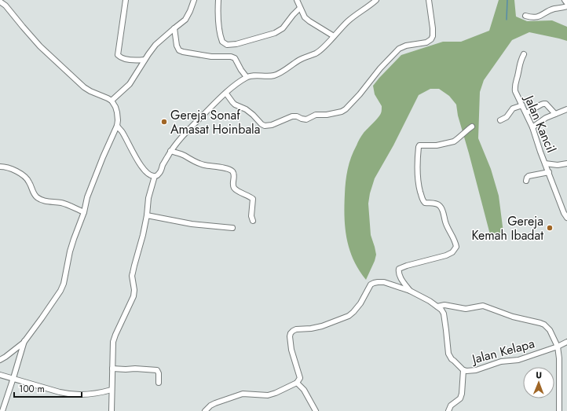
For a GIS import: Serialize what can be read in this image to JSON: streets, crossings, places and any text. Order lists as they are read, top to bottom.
{
  "streets": {
    "street": ["Jalan Kancil", "Jalan Kelapa"]
  },
  "places": ["Gereja Sonaf Amasat Hoinbala", "Gereja Kemah Ibadat"],
  "scale_bar": "100 m",
  "north": "top"
}
